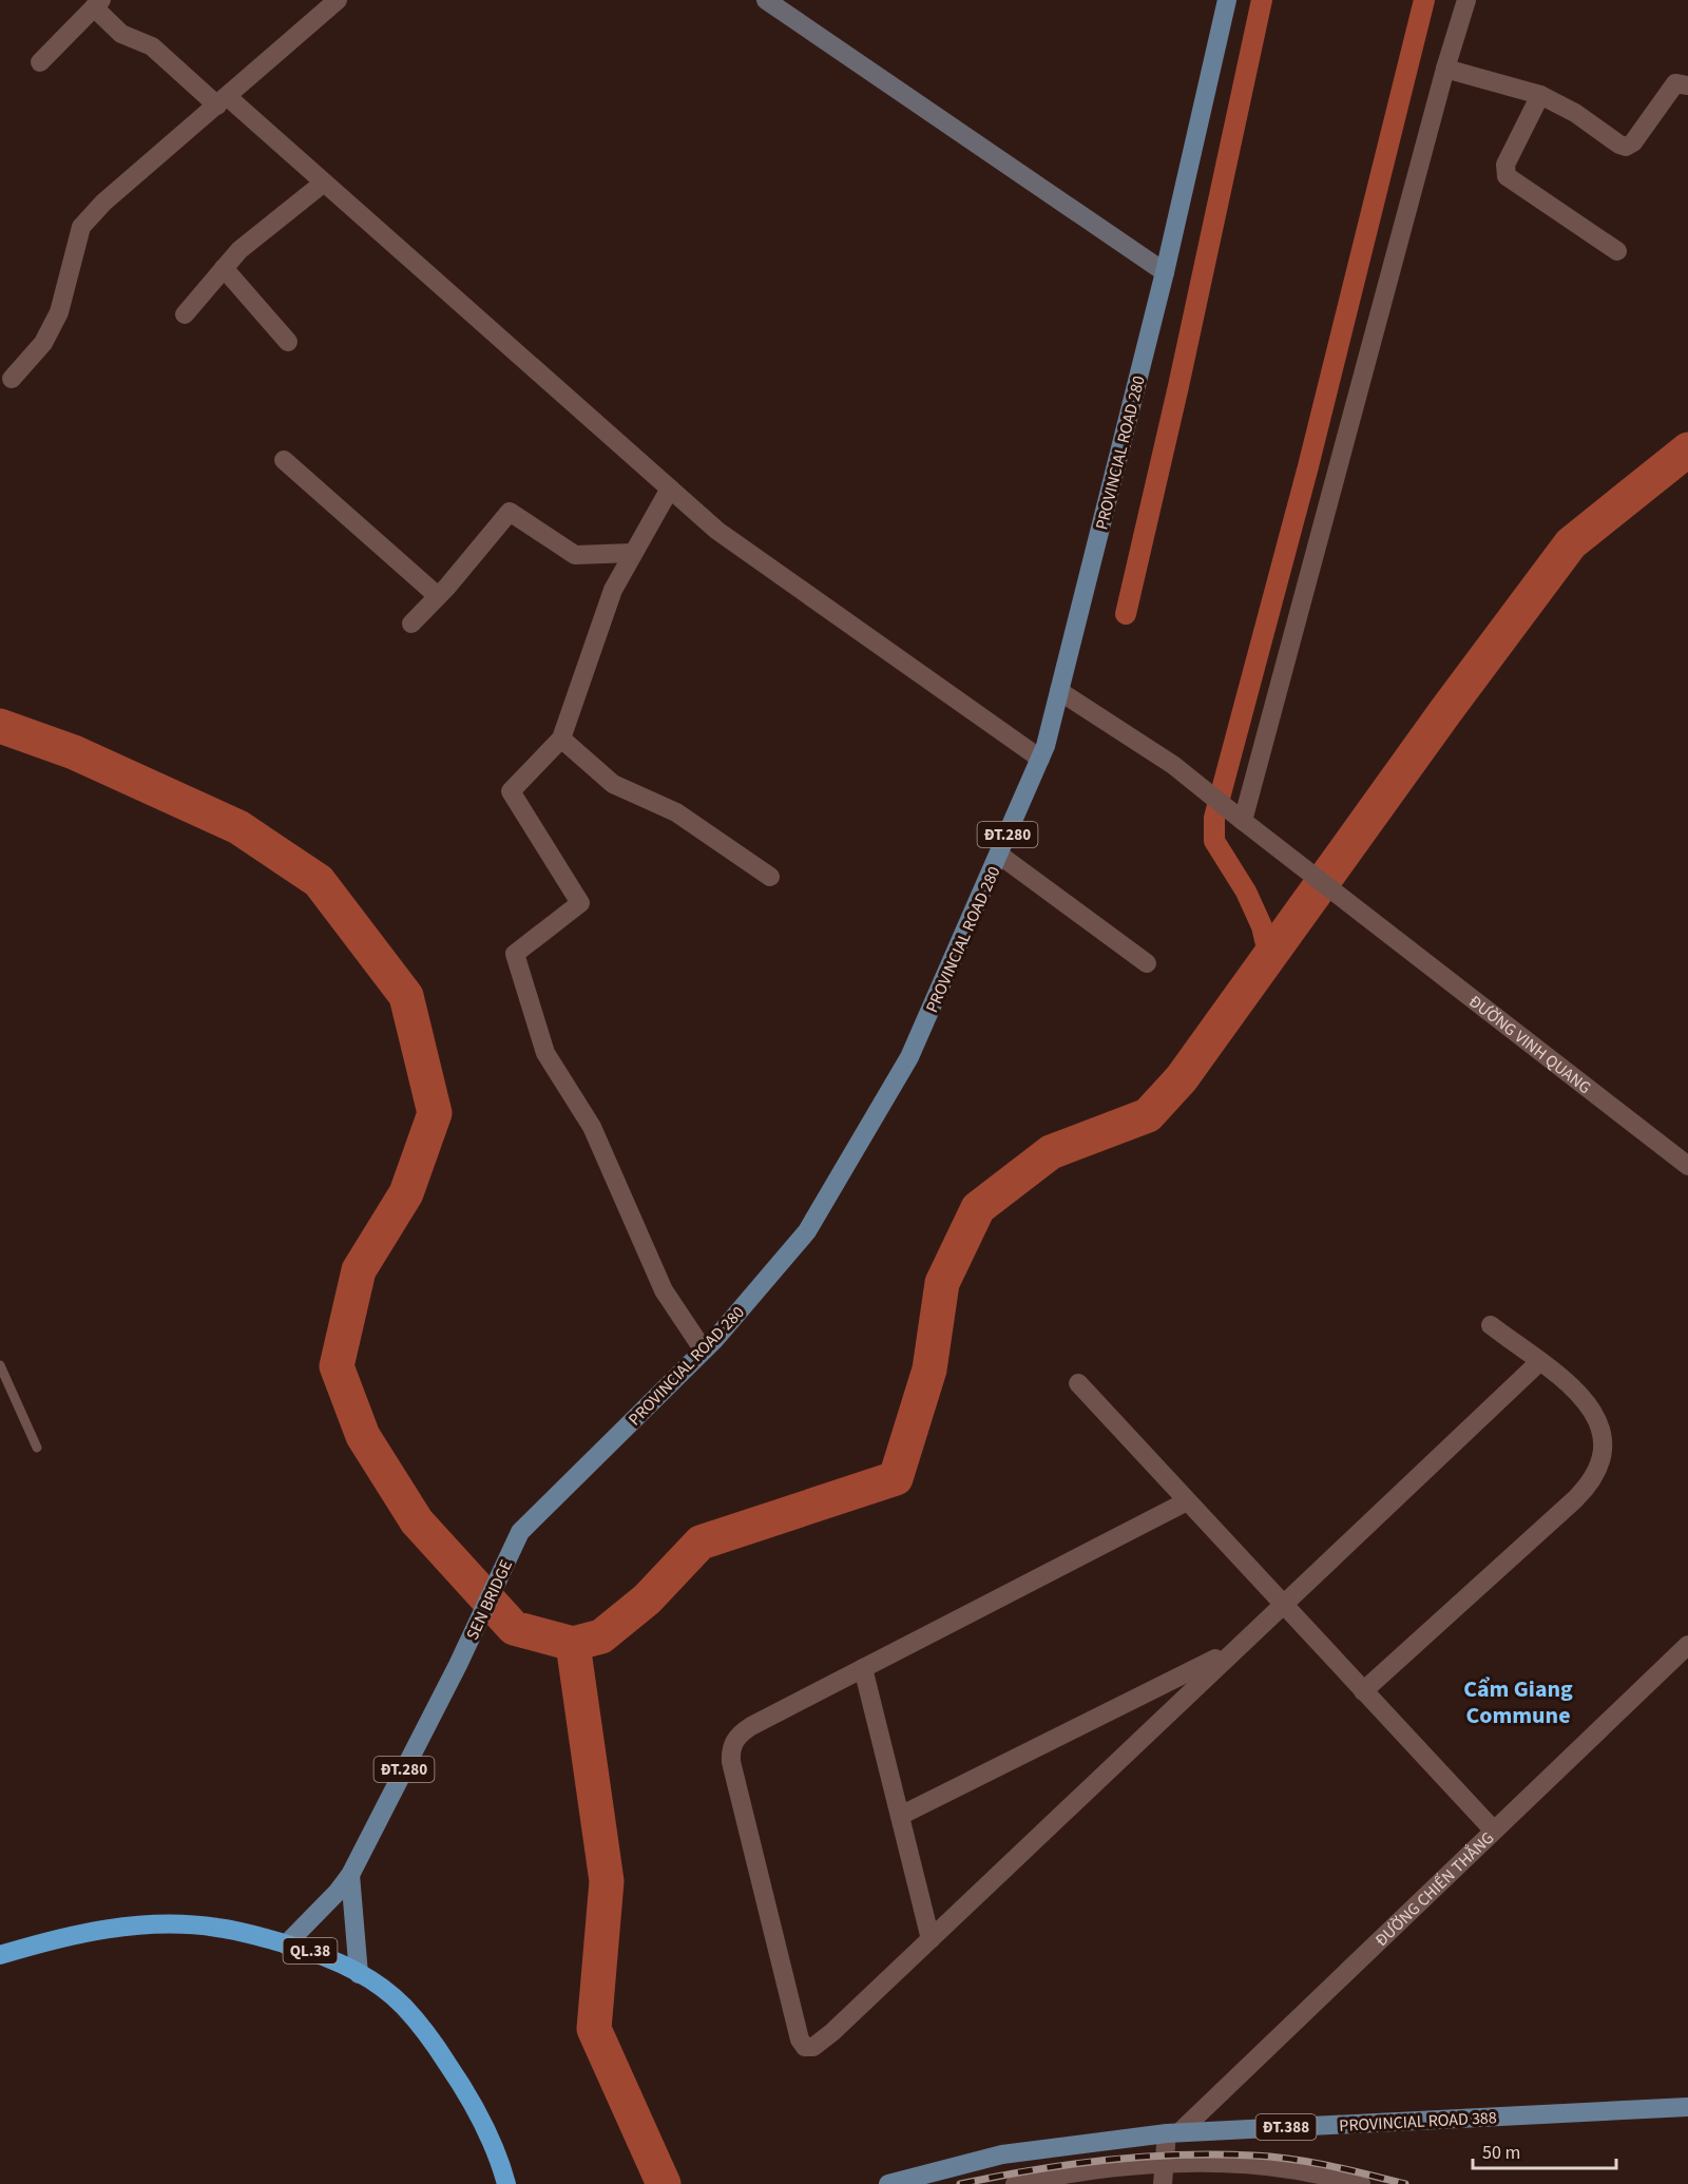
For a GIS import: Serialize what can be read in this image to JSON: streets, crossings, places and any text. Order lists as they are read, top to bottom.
{
  "streets": {
    "highway": ["QL.38"],
    "main road": [
      "PROVINCIAL ROAD 280",
      "ĐT.280",
      "SEN BRIDGE",
      "PROVINCIAL ROAD 388",
      "ĐT.388"
    ],
    "street": ["ĐƯỜNG VINH QUANG", "ĐƯỜNG CHIẾN THẮNG"]
  },
  "crossings": [
    ["PROVINCIAL ROAD 280", "ĐƯỜNG VINH QUANG"],
    ["PROVINCIAL ROAD 280", "SEN BRIDGE"],
    ["ĐT.280", "SEN BRIDGE"],
    ["ĐT.280", "QL.38"],
    ["ĐƯỜNG CHIẾN THẮNG", "PROVINCIAL ROAD 388"]
  ],
  "districts": ["Cẩm Giang Commune"],
  "scale_bar": "50 m"
}
